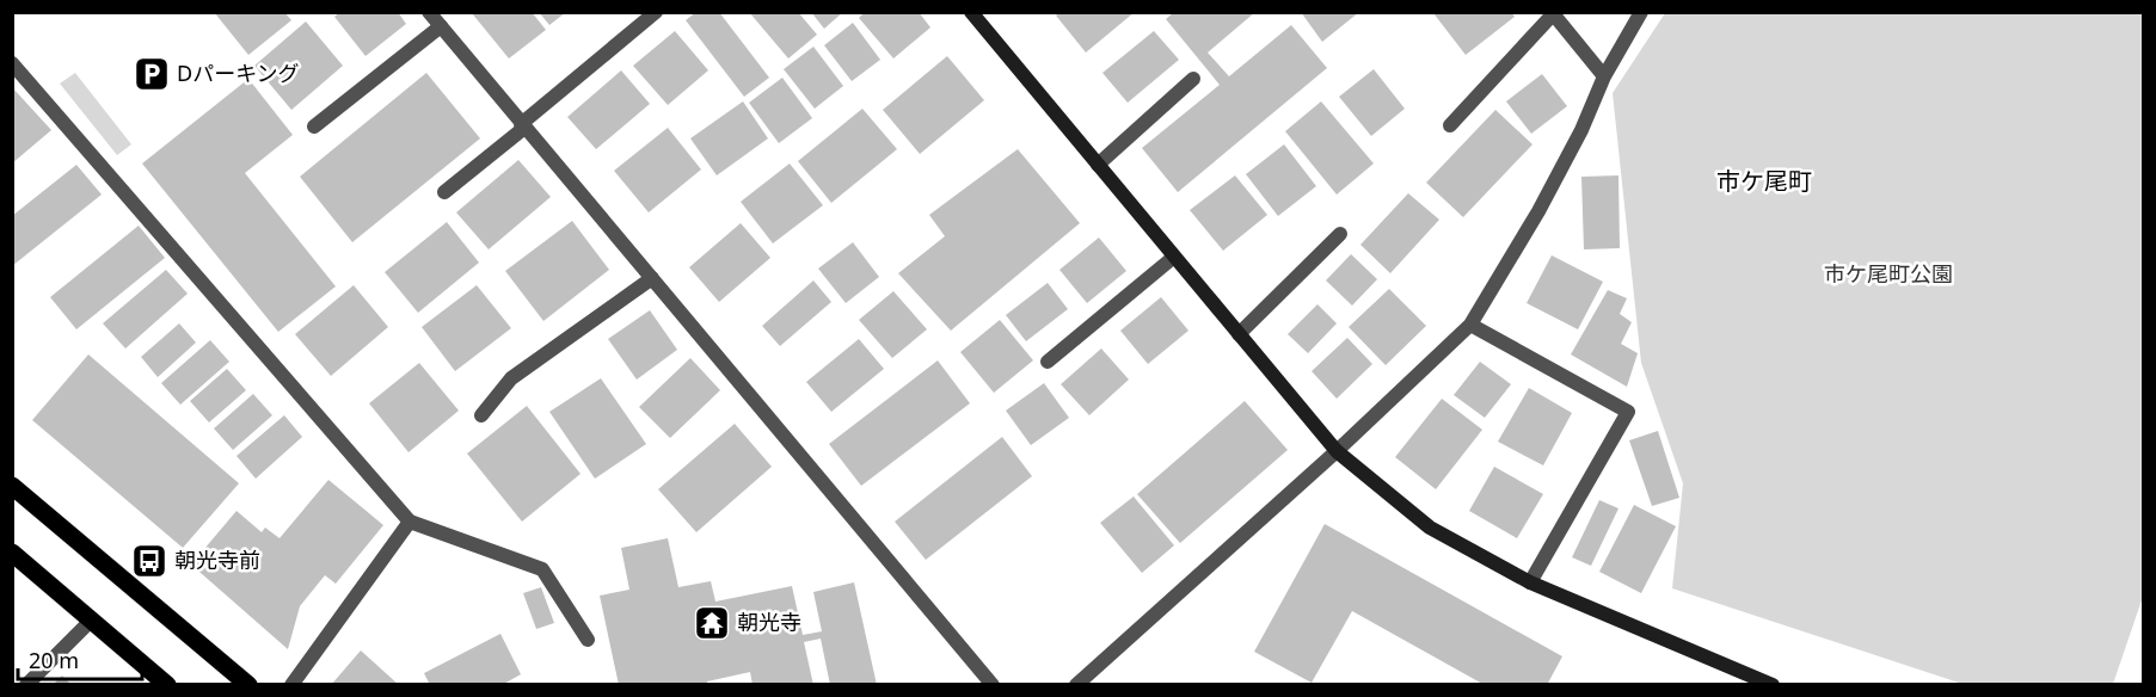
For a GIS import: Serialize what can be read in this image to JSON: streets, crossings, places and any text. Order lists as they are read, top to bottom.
{
  "districts": ["市ケ尾町"],
  "parks": ["市ケ尾町公園"],
  "places": {
    "parking": ["Dパーキング"],
    "bus stop": ["朝光寺前"],
    "temple": ["朝光寺"]
  },
  "scale_bar": "20 m"
}
